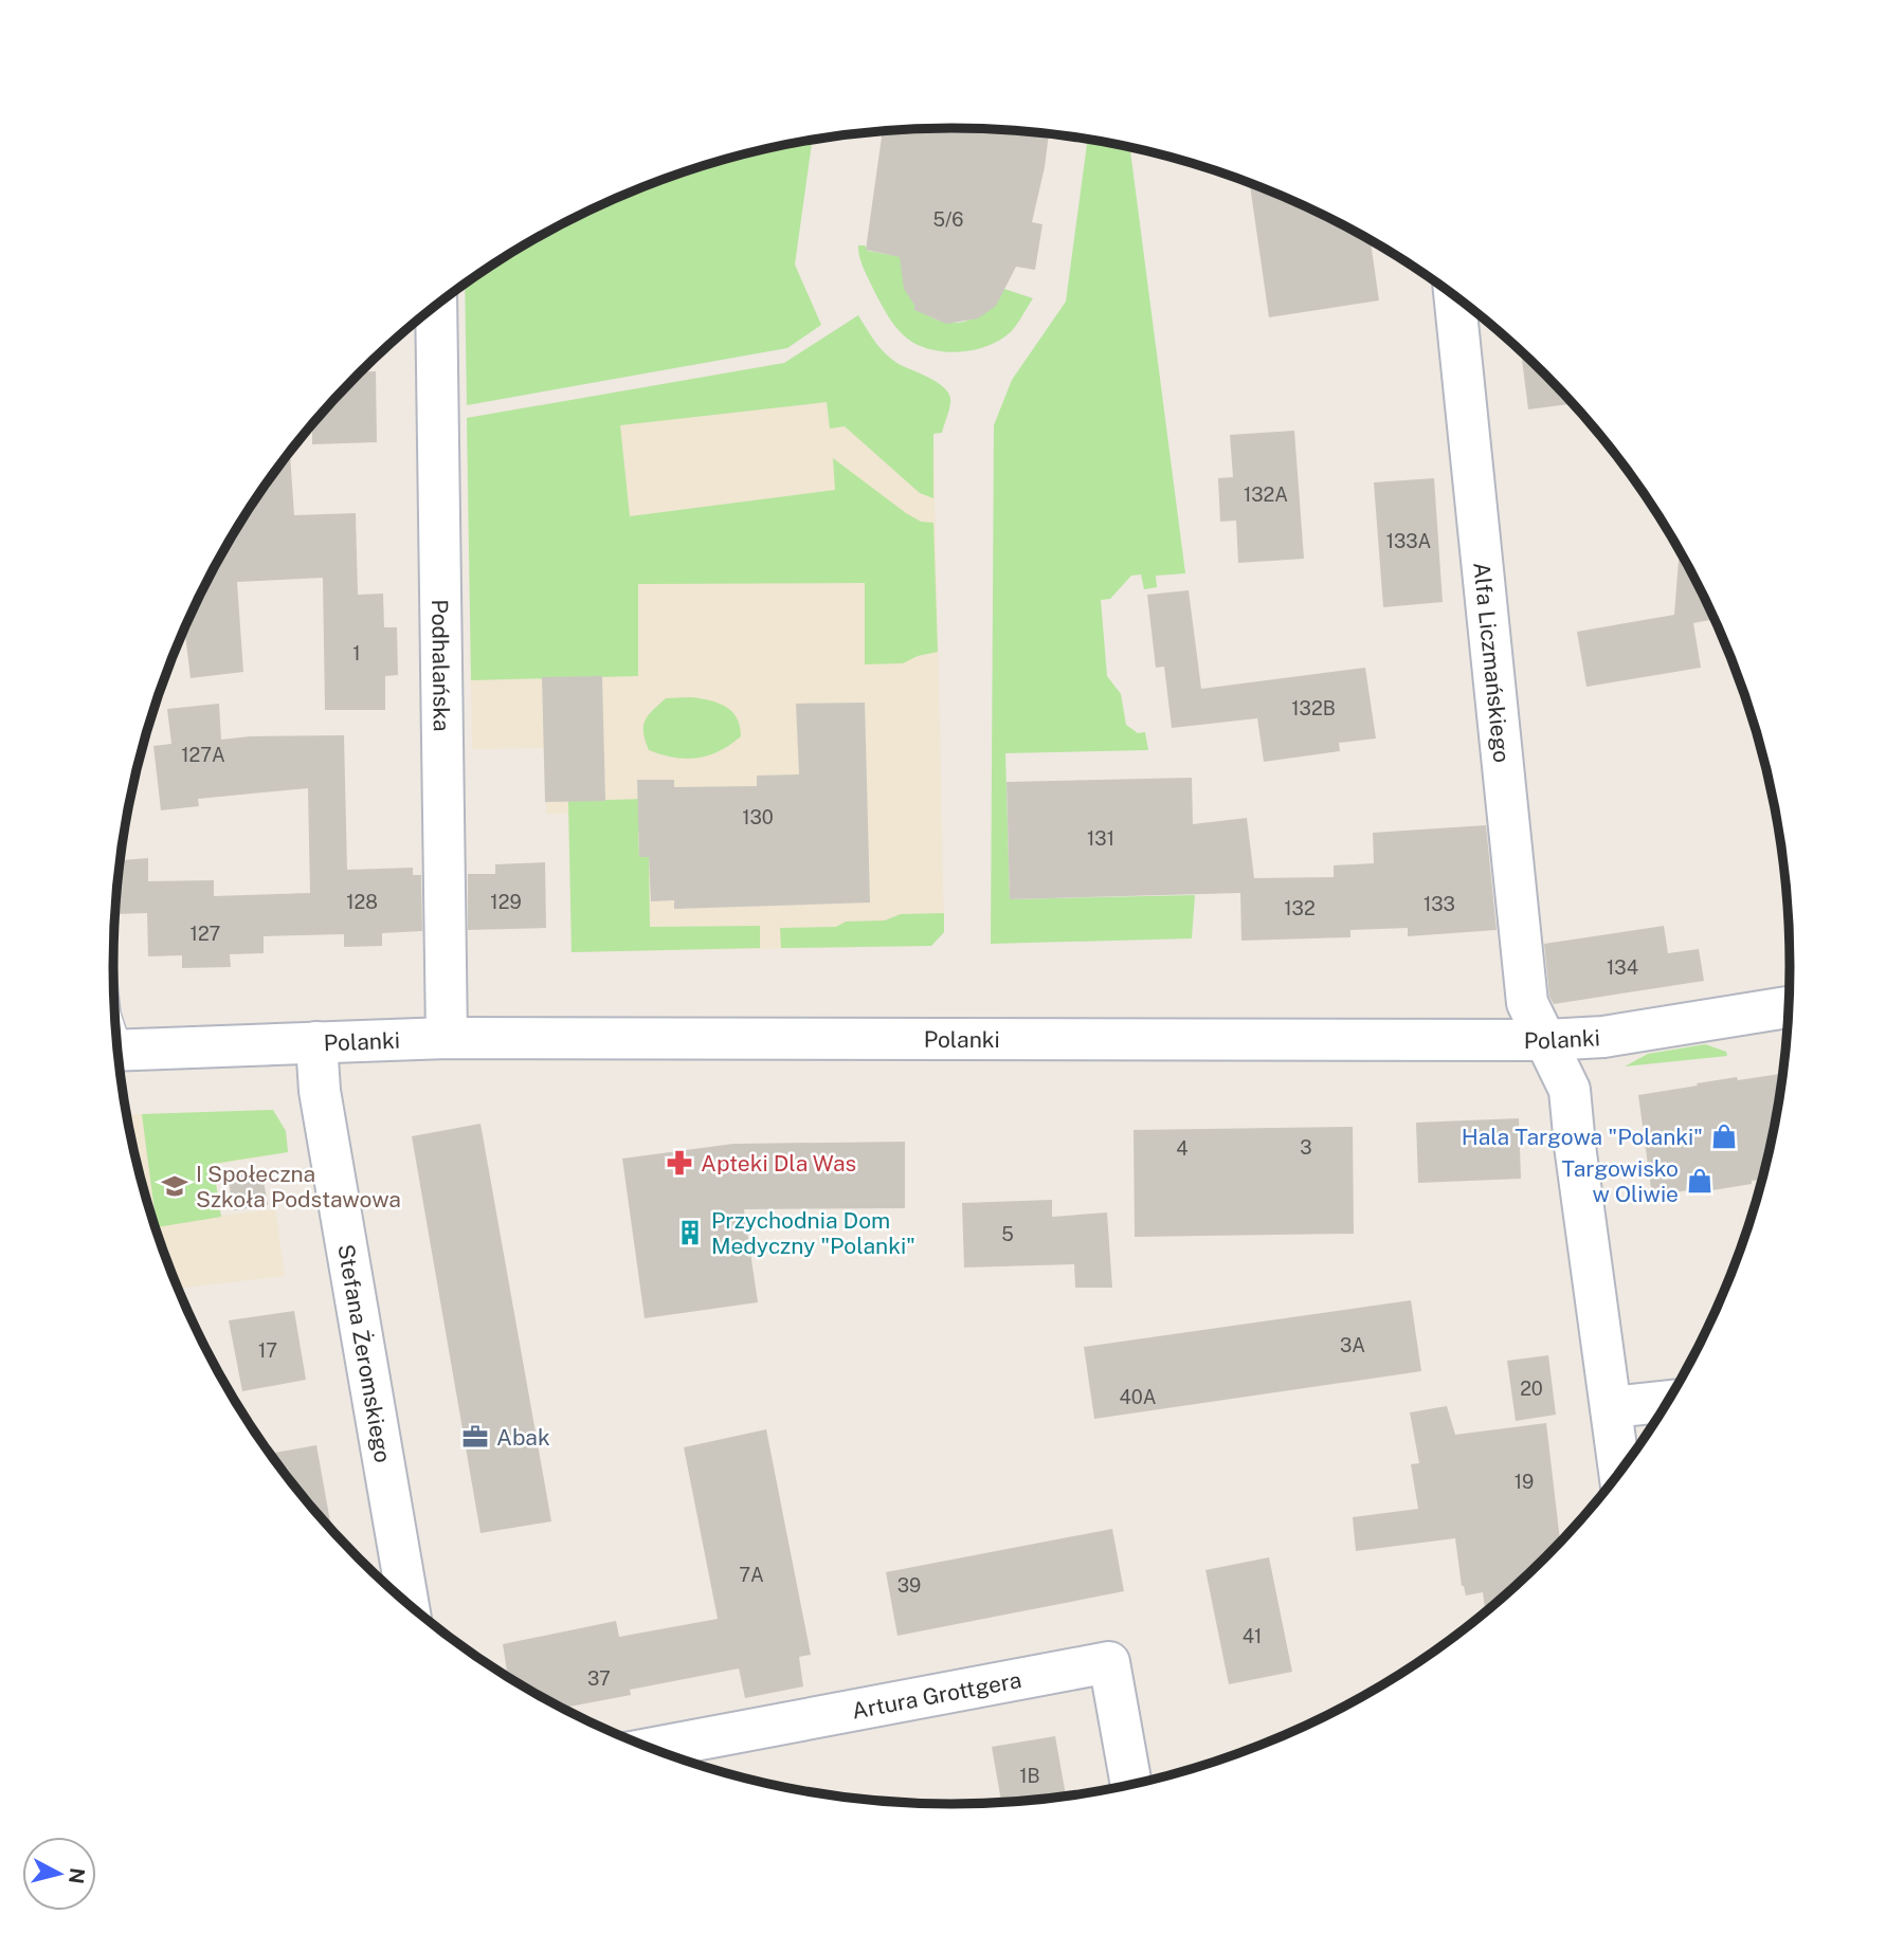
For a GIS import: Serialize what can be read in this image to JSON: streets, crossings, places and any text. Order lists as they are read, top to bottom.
{
  "streets": {
    "street": [
      "Alfa Liczmańskiego",
      "Podhalańska",
      "Polanki",
      "Stefana Żeromskiego",
      "Artura Grottgera"
    ]
  },
  "crossings": [
    ["Alfa Liczmańskiego", "Polanki"],
    ["Podhalańska", "Polanki"],
    ["Polanki", "Stefana Żeromskiego"]
  ],
  "places": {
    "shop": ["Hala Targowa \"Polanki\"", "Targowisko w Oliwie"],
    "pharmacy": ["Apteki Dla Was"],
    "school or university": ["I Społeczna Szkoła Podstawowa"],
    "building": ["Przychodnia Dom Medyczny \"Polanki\""],
    "office": ["Abak"]
  },
  "house_numbers": [
    "5/6",
    "132A",
    "133A",
    "1",
    "132B",
    "127A",
    "130",
    "131",
    "128",
    "129",
    "133",
    "132",
    "127",
    "134",
    "3",
    "4",
    "5",
    "3A",
    "17",
    "20",
    "40A",
    "19",
    "7A",
    "39",
    "41",
    "37",
    "1B"
  ],
  "north": "right"
}
